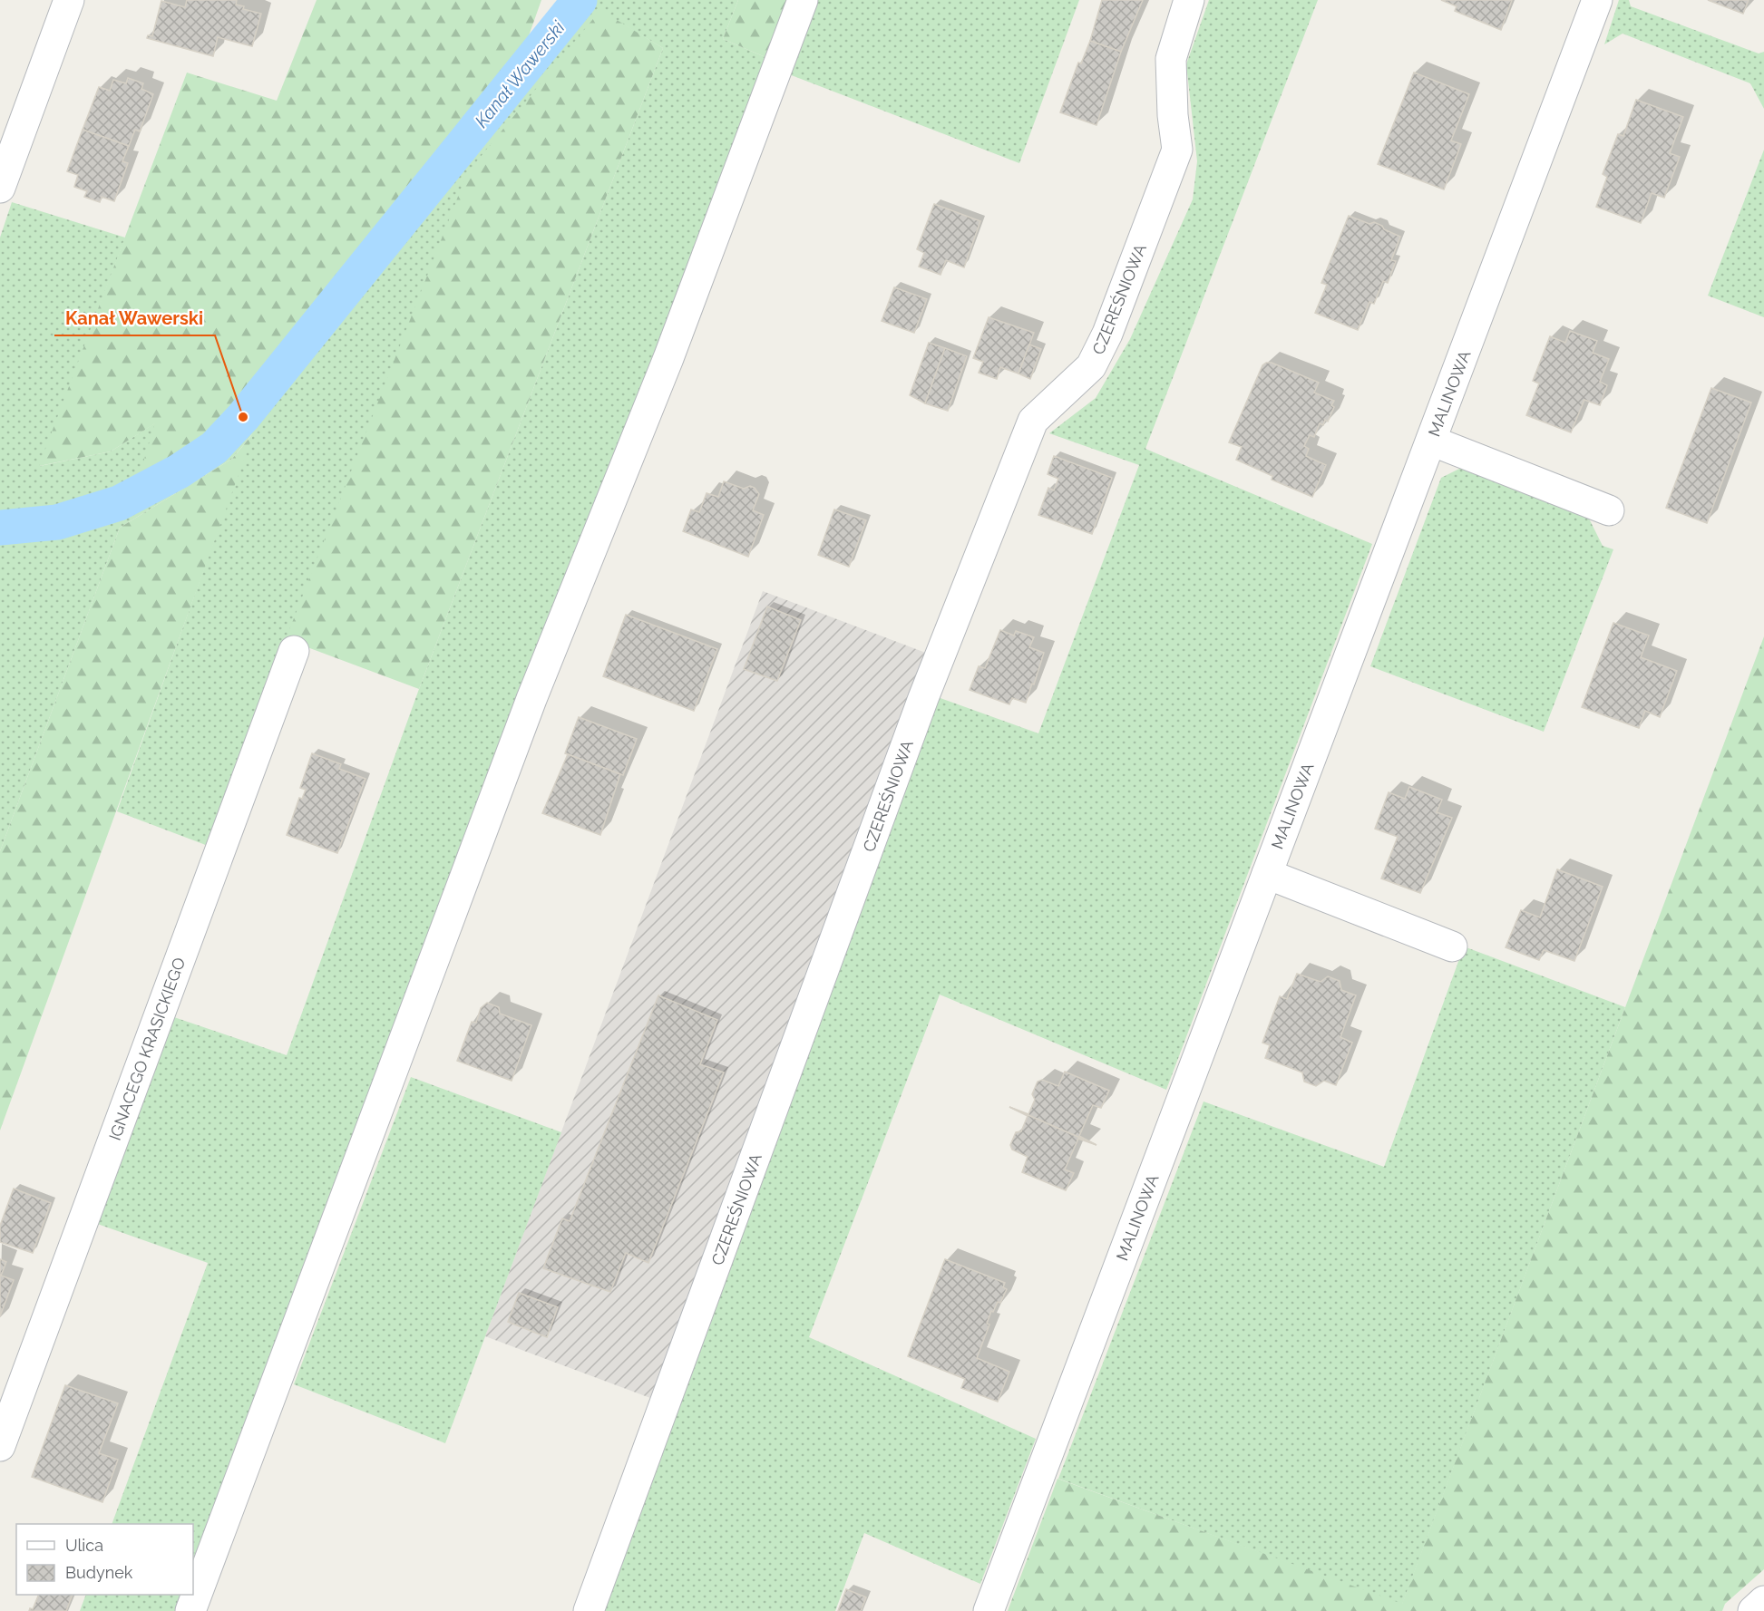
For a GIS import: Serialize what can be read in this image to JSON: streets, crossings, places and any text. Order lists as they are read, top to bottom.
{
  "streets": {
    "street": ["CZEREŚNIOWA", "MALINOWA", "IGNACEGO KRASICKIEGO"]
  },
  "water": ["Kanał Wawerski"],
  "places": ["Kanał Wawerski"],
  "legend": ["Ulica", "Budynek"]
}
